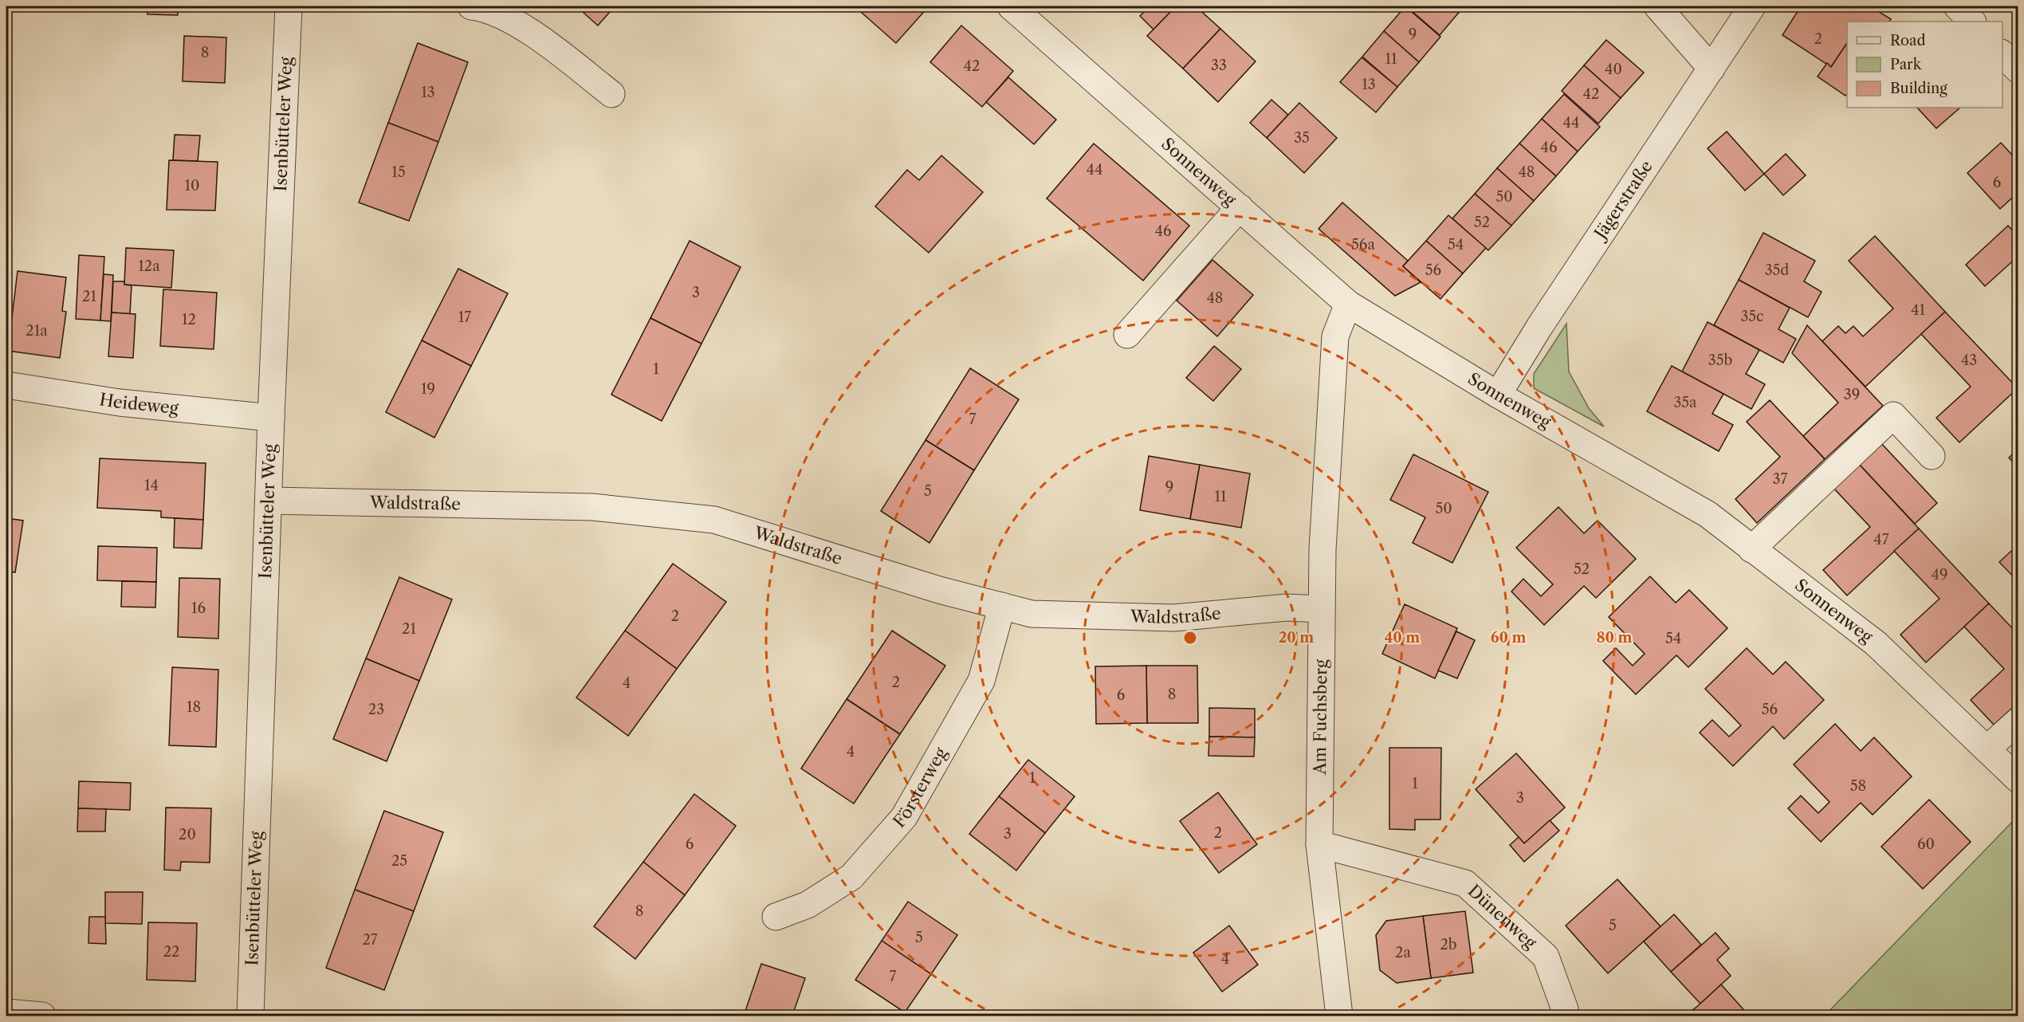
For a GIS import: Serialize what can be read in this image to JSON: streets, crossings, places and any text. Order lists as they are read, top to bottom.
{
  "streets": {
    "street": [
      "Isenbütteler Weg",
      "Sonnenweg",
      "Jägerstraße",
      "Heideweg",
      "Waldstraße",
      "Am Fuchsberg",
      "Försterweg",
      "Dünenweg"
    ]
  },
  "crossings": [
    ["Isenbütteler Weg", "Heideweg"],
    ["Isenbütteler Weg", "Waldstraße"],
    ["Sonnenweg", "Jägerstraße"],
    ["Sonnenweg", "Am Fuchsberg"],
    ["Waldstraße", "Am Fuchsberg"],
    ["Waldstraße", "Försterweg"],
    ["Am Fuchsberg", "Dünenweg"]
  ],
  "house_numbers": [
    "9",
    "2",
    "8",
    "11",
    "33",
    "42",
    "40",
    "13",
    "13",
    "42",
    "44",
    "35",
    "46",
    "44",
    "15",
    "48",
    "6",
    "10",
    "50",
    "52",
    "46",
    "56a",
    "54",
    "12a",
    "56",
    "35d",
    "3",
    "21",
    "48",
    "41",
    "35c",
    "17",
    "12",
    "21a",
    "35b",
    "43",
    "1",
    "19",
    "39",
    "35a",
    "7",
    "37",
    "14",
    "9",
    "5",
    "11",
    "50",
    "47",
    "52",
    "49",
    "16",
    "2",
    "21",
    "54",
    "2",
    "4",
    "8",
    "6",
    "18",
    "23",
    "56",
    "4",
    "1",
    "1",
    "58",
    "3",
    "2",
    "3",
    "20",
    "6",
    "60",
    "25",
    "8",
    "5",
    "5",
    "27",
    "2b",
    "22",
    "2a",
    "4",
    "7"
  ],
  "legend": ["Road", "Park", "Building"],
  "rings": [
    "20 m",
    "40 m",
    "60 m",
    "80 m"
  ]
}
